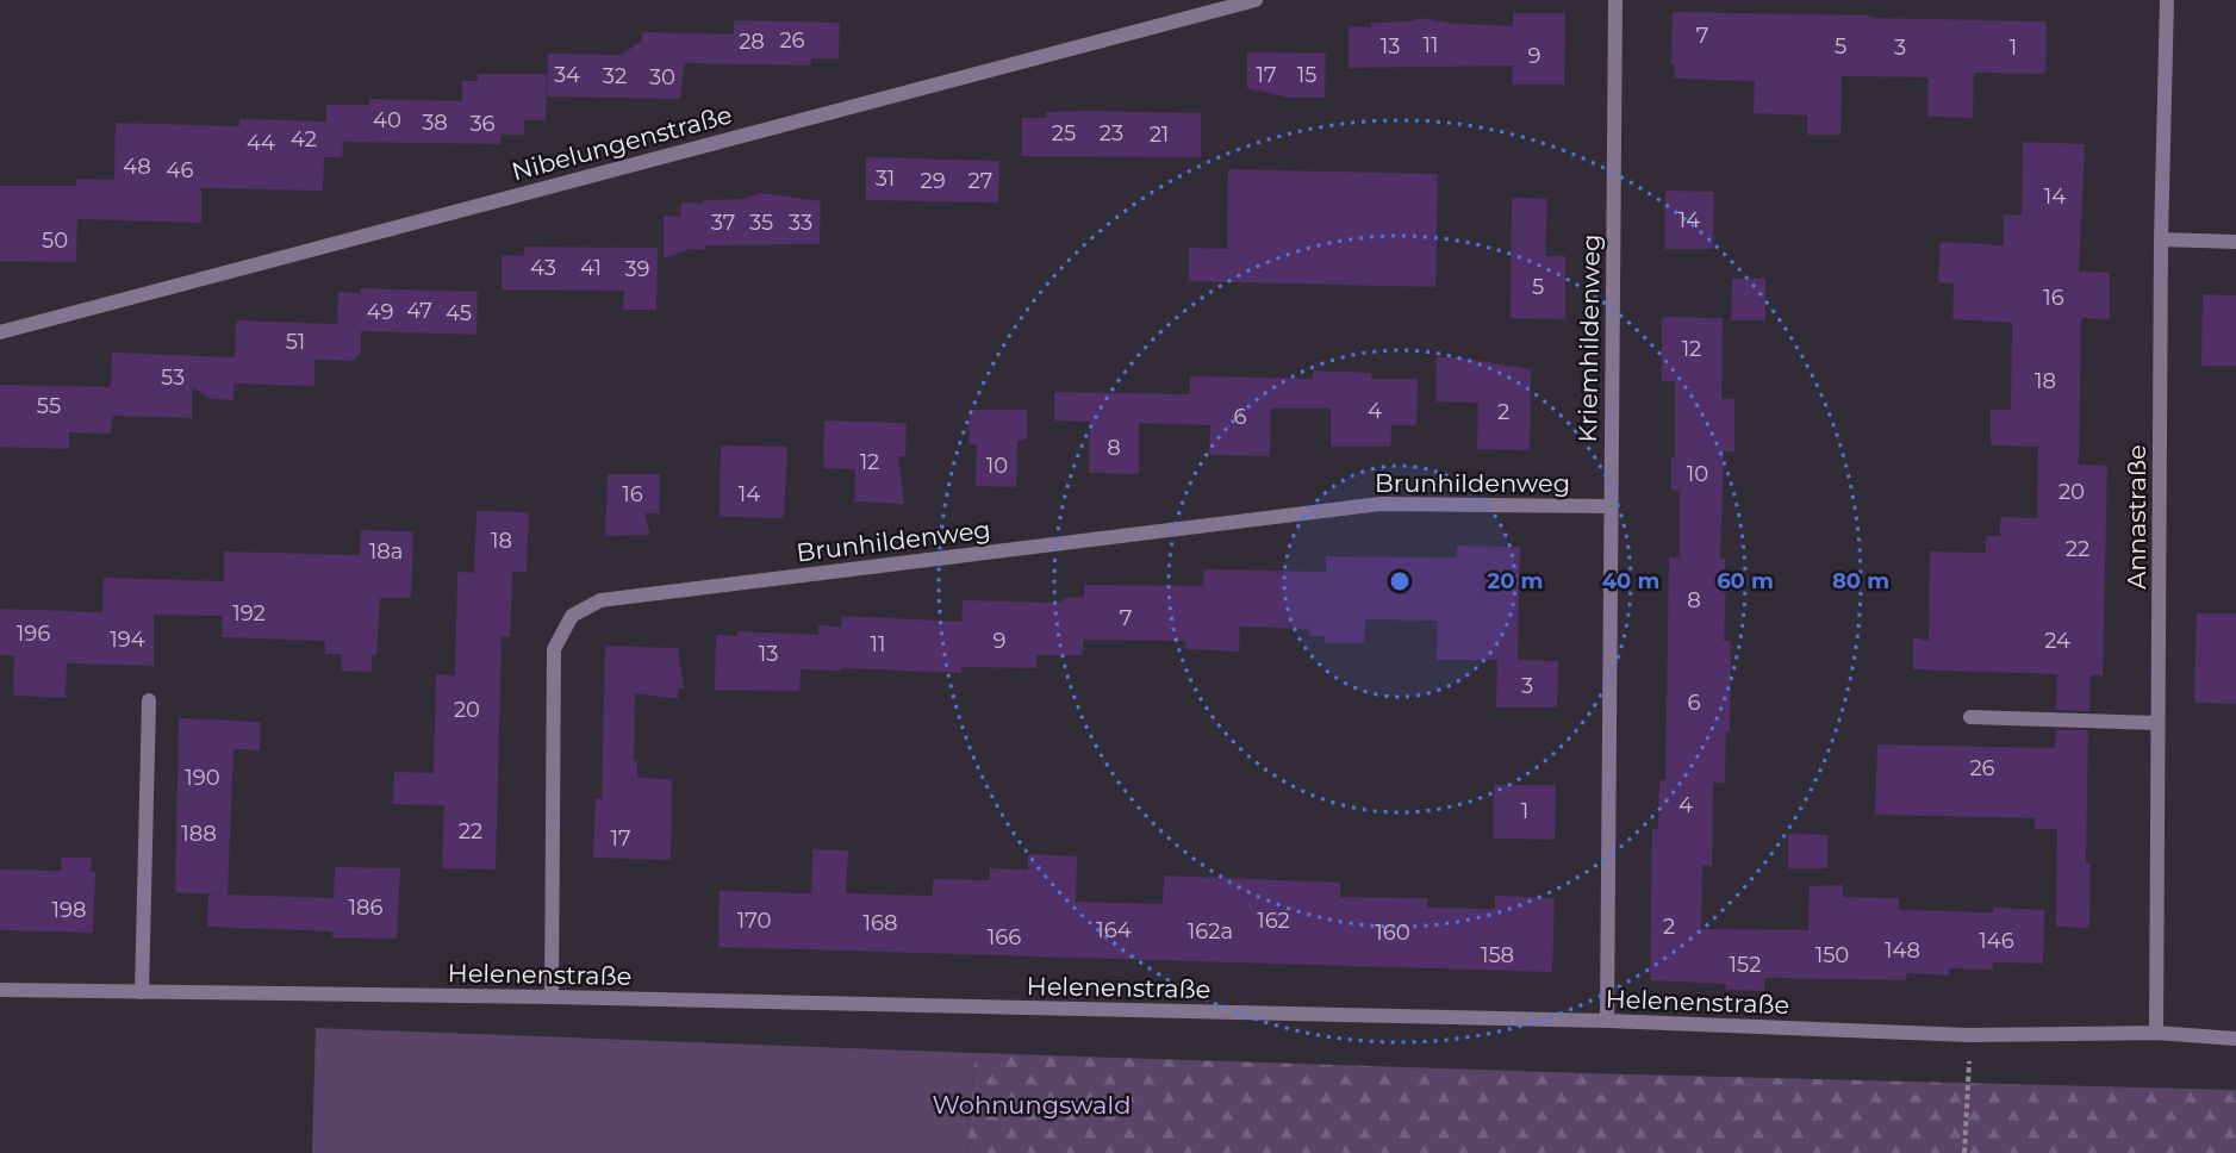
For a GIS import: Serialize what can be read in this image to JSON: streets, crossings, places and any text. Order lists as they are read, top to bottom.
{
  "streets": {
    "street": [
      "Nibelungenstraße",
      "Kriemhildenweg",
      "Brunhildenweg",
      "Annastraße",
      "Helenenstraße"
    ]
  },
  "crossings": [
    ["Kriemhildenweg", "Brunhildenweg"],
    ["Kriemhildenweg", "Helenenstraße"],
    ["Brunhildenweg", "Helenenstraße"],
    ["Annastraße", "Helenenstraße"]
  ],
  "parks": ["Wohnungswald"],
  "house_numbers": [
    "7",
    "26",
    "28",
    "11",
    "13",
    "5",
    "3",
    "1",
    "9",
    "34",
    "17",
    "15",
    "32",
    "30",
    "40",
    "38",
    "36",
    "25",
    "23",
    "21",
    "42",
    "44",
    "48",
    "46",
    "31",
    "29",
    "27",
    "14",
    "14",
    "37",
    "35",
    "33",
    "50",
    "43",
    "41",
    "39",
    "5",
    "16",
    "47",
    "49",
    "45",
    "51",
    "12",
    "53",
    "18",
    "55",
    "4",
    "2",
    "6",
    "8",
    "12",
    "10",
    "10",
    "20",
    "16",
    "14",
    "18",
    "22",
    "18a",
    "8",
    "192",
    "7",
    "196",
    "194",
    "9",
    "24",
    "11",
    "13",
    "3",
    "6",
    "20",
    "26",
    "190",
    "4",
    "1",
    "22",
    "188",
    "17",
    "186",
    "198",
    "170",
    "162",
    "168",
    "2",
    "164",
    "162a",
    "160",
    "166",
    "146",
    "148",
    "158",
    "150",
    "152"
  ],
  "rings": [
    "20 m",
    "40 m",
    "60 m",
    "80 m"
  ]
}
